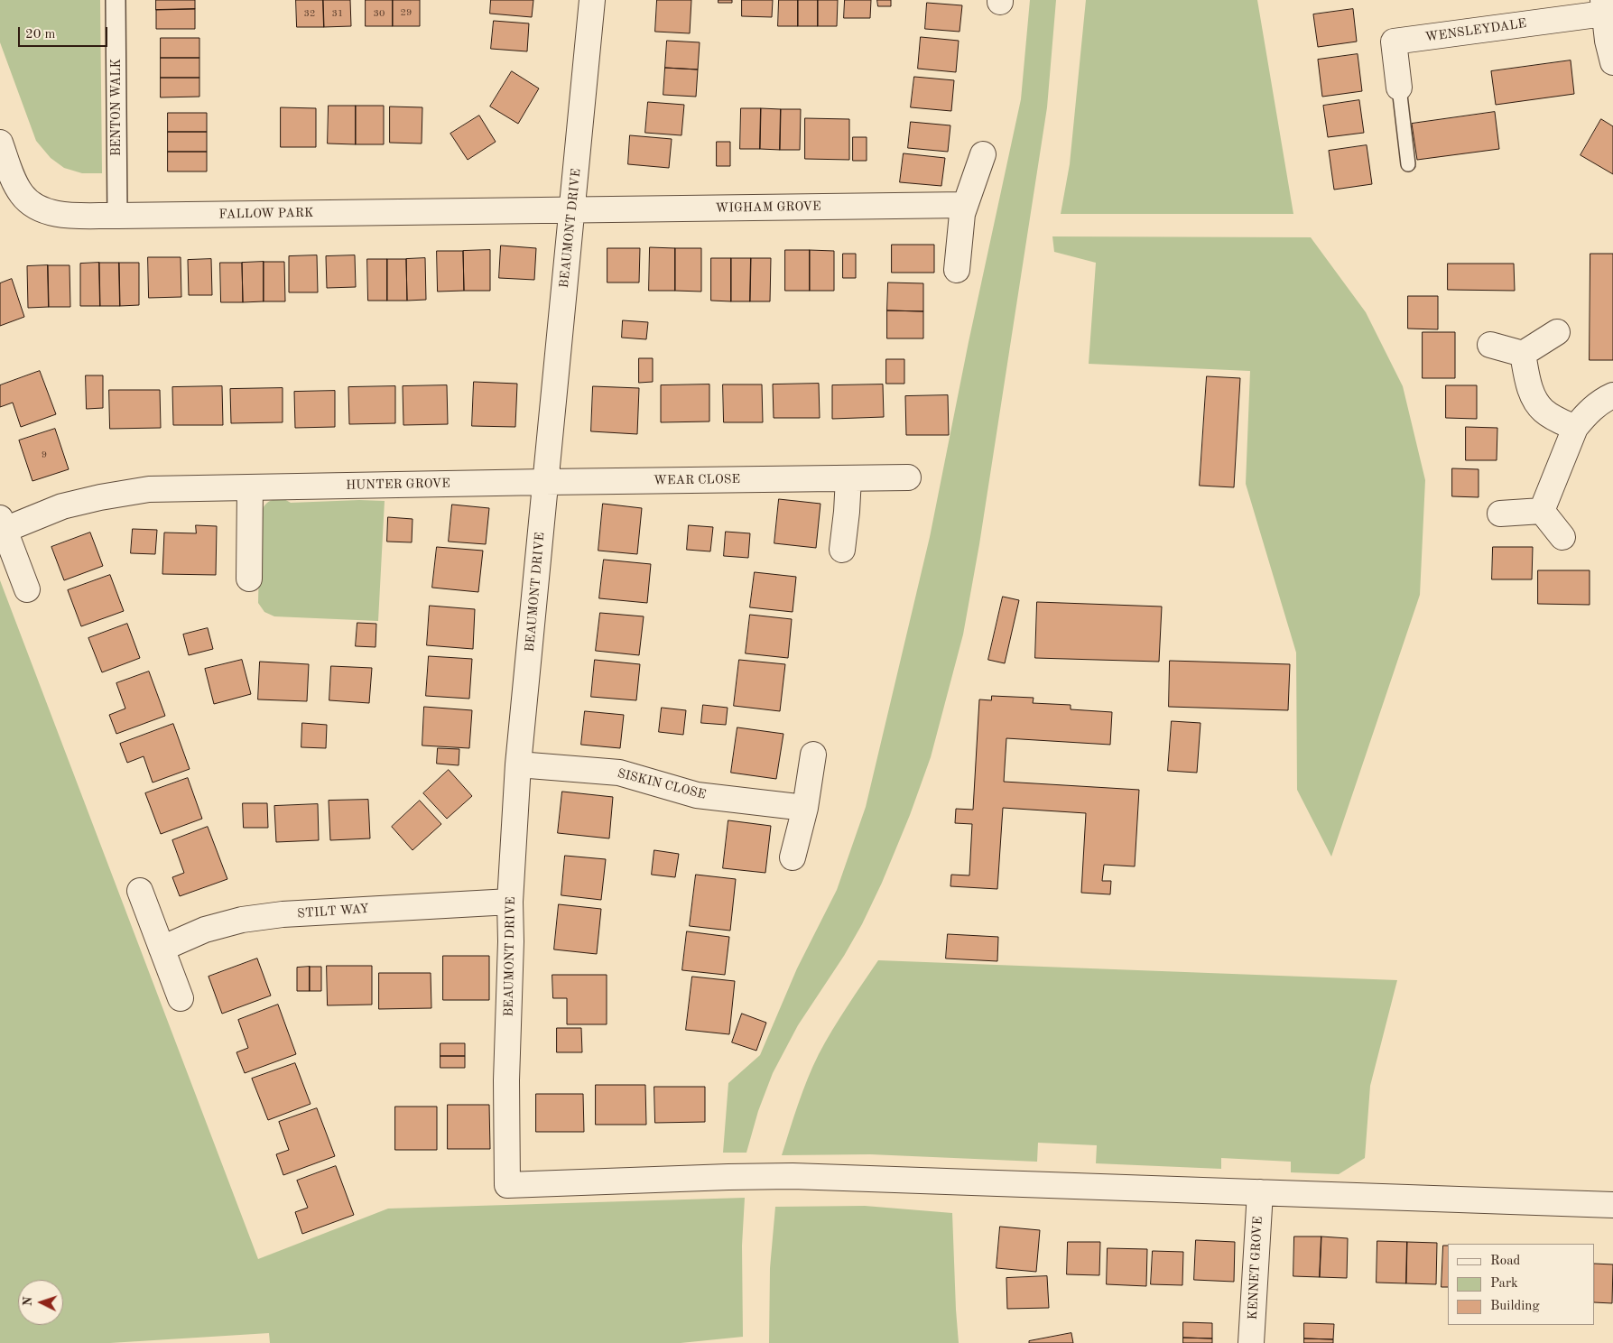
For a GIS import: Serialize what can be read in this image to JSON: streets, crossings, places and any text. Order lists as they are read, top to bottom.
{
  "streets": {
    "street": [
      "WENSLEYDALE",
      "BENTON WALK",
      "WIGHAM GROVE",
      "FALLOW PARK",
      "BEAUMONT DRIVE",
      "WEAR CLOSE",
      "HUNTER GROVE",
      "SISKIN CLOSE",
      "STILT WAY",
      "KENNET GROVE"
    ]
  },
  "crossings": [
    ["BENTON WALK", "FALLOW PARK"],
    ["WIGHAM GROVE", "FALLOW PARK"],
    ["WIGHAM GROVE", "BEAUMONT DRIVE"],
    ["FALLOW PARK", "BEAUMONT DRIVE"],
    ["BEAUMONT DRIVE", "WEAR CLOSE"],
    ["BEAUMONT DRIVE", "HUNTER GROVE"],
    ["BEAUMONT DRIVE", "SISKIN CLOSE"],
    ["BEAUMONT DRIVE", "STILT WAY"],
    ["BEAUMONT DRIVE", "KENNET GROVE"],
    ["WEAR CLOSE", "HUNTER GROVE"]
  ],
  "house_numbers": [
    "29",
    "32",
    "31",
    "30",
    "9"
  ],
  "legend": ["Road", "Park", "Building"],
  "scale_bar": "20 m",
  "north": "left"
}
